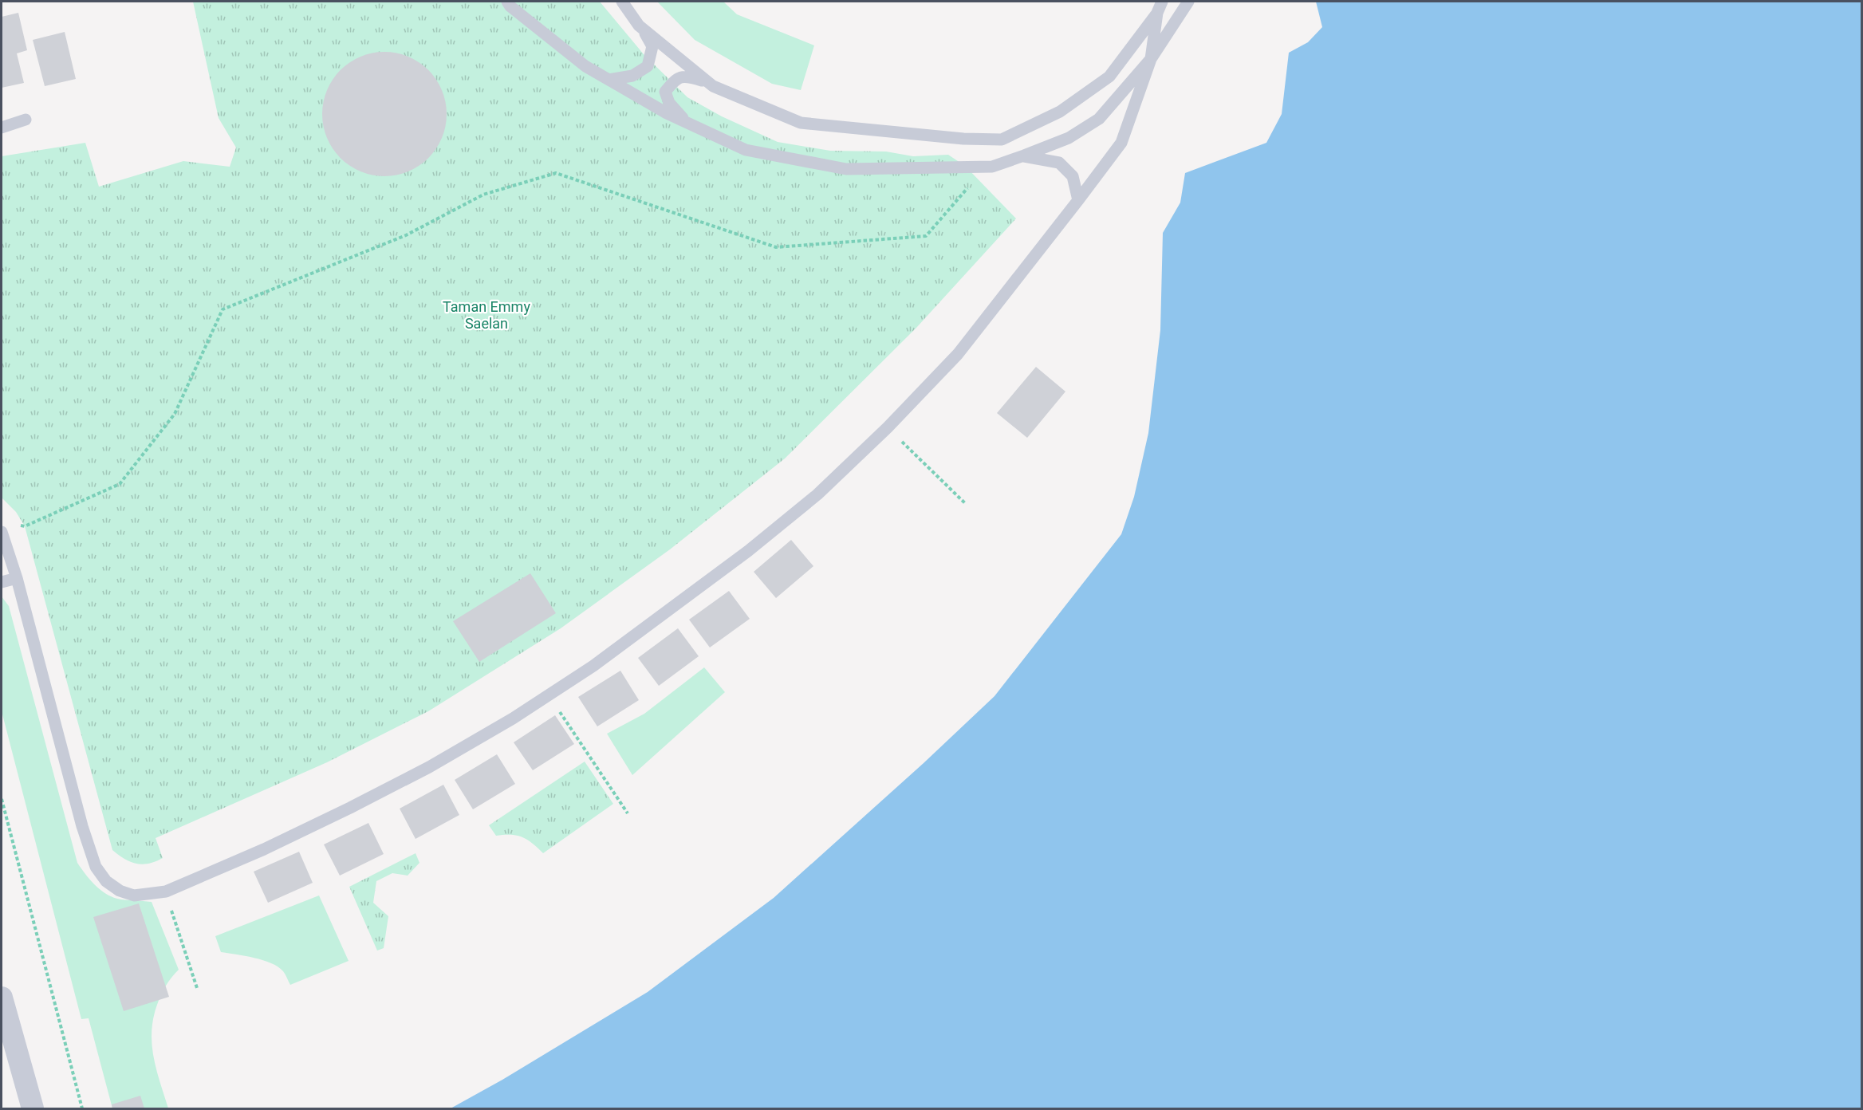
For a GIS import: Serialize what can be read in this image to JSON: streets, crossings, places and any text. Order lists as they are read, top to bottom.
{
  "parks": ["Taman Emmy Saelan"]
}
